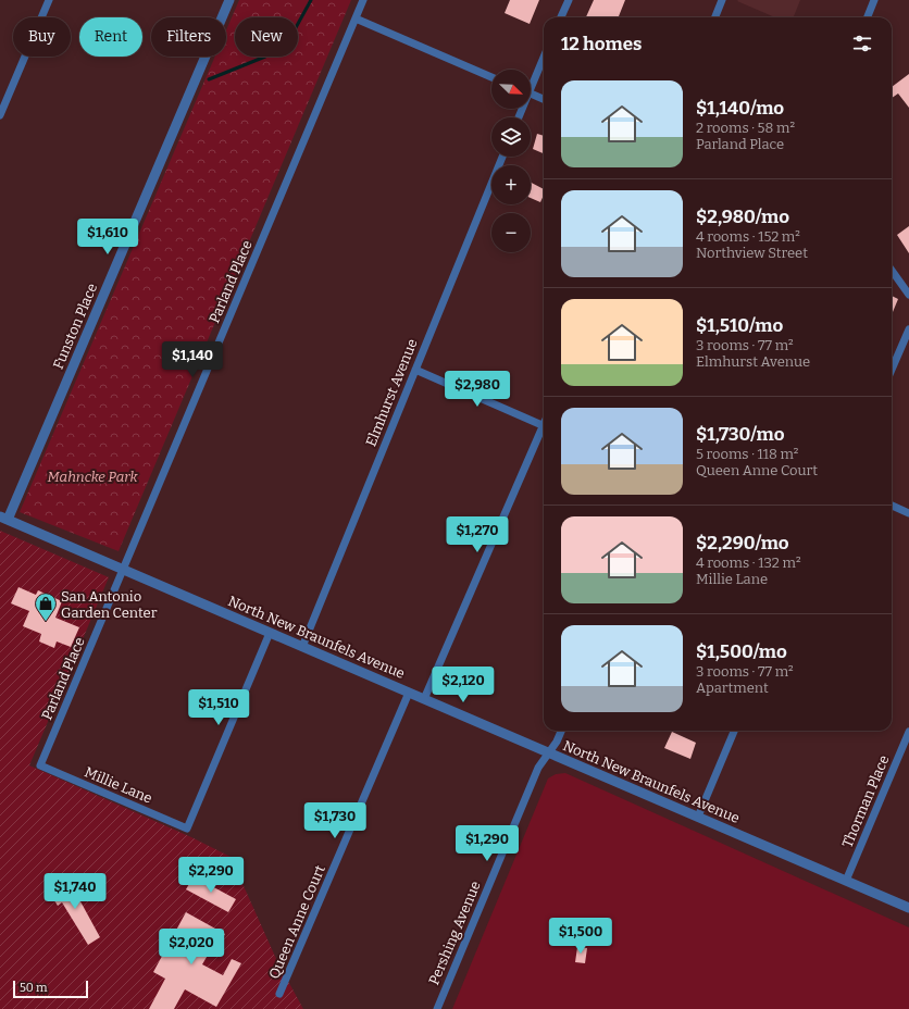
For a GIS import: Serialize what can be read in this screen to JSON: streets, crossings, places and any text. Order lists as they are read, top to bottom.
{
  "streets": {
    "street": [
      "Parland Place",
      "Funston Place",
      "Elmhurst Avenue",
      "North New Braunfels Avenue",
      "Millie Lane",
      "Thorman Place",
      "Queen Anne Court",
      "Pershing Avenue"
    ]
  },
  "crossings": [
    ["Parland Place", "North New Braunfels Avenue"],
    ["Parland Place", "Millie Lane"],
    ["Funston Place", "North New Braunfels Avenue"],
    ["Elmhurst Avenue", "North New Braunfels Avenue"],
    ["North New Braunfels Avenue", "Millie Lane"],
    ["North New Braunfels Avenue", "Thorman Place"],
    ["North New Braunfels Avenue", "Queen Anne Court"],
    ["North New Braunfels Avenue", "Pershing Avenue"]
  ],
  "parks": ["Mahncke Park"],
  "places": {
    "shop": ["San Antonio Garden Center"]
  },
  "scale_bar": "50 m",
  "north": "bottom right",
  "page": {
    "chip": [
      "Buy",
      "Rent",
      "Filters",
      "New"
    ],
    "heading": "12 homes",
    "map_buttons": ["+", "−"],
    "list": [
      {
        "name": "$1,140/mo",
        "note": "2 rooms · 58 m² · Parland Place"
      },
      {
        "name": "$2,980/mo",
        "note": "4 rooms · 152 m² · Northview Street"
      },
      {
        "name": "$1,510/mo",
        "note": "3 rooms · 77 m² · Elmhurst Avenue"
      },
      {
        "name": "$1,730/mo",
        "note": "5 rooms · 118 m² · Queen Anne Court"
      },
      {
        "name": "$2,290/mo",
        "note": "4 rooms · 132 m² · Millie Lane"
      },
      {
        "name": "$1,500/mo",
        "note": "3 rooms · 77 m² · Apartment"
      }
    ],
    "price": [
      "$1,610",
      "$1,140",
      "$2,980",
      "$1,270",
      "$2,120",
      "$1,510",
      "$1,730",
      "$1,290",
      "$2,290",
      "$1,740",
      "$1,500",
      "$2,020"
    ],
    "scale": "50 m"
  }
}
